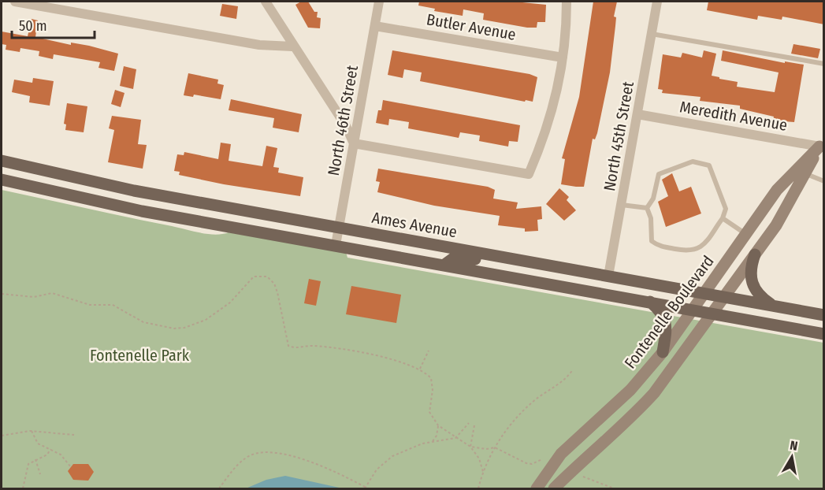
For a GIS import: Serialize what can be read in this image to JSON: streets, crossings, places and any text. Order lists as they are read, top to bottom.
{
  "streets": {
    "main road": ["Ames Avenue", "Fontenelle Boulevard"],
    "street": [
      "Butler Avenue",
      "Meredith Avenue",
      "North 46th Street",
      "North 45th Street"
    ]
  },
  "crossings": [
    ["Butler Avenue", "North 46th Street"],
    ["Meredith Avenue", "North 45th Street"],
    ["Meredith Avenue", "Fontenelle Boulevard"],
    ["North 46th Street", "Ames Avenue"],
    ["North 45th Street", "Ames Avenue"],
    ["Ames Avenue", "Fontenelle Boulevard"]
  ],
  "parks": ["Fontenelle Park"],
  "scale_bar": "50 m",
  "north": "top"
}
